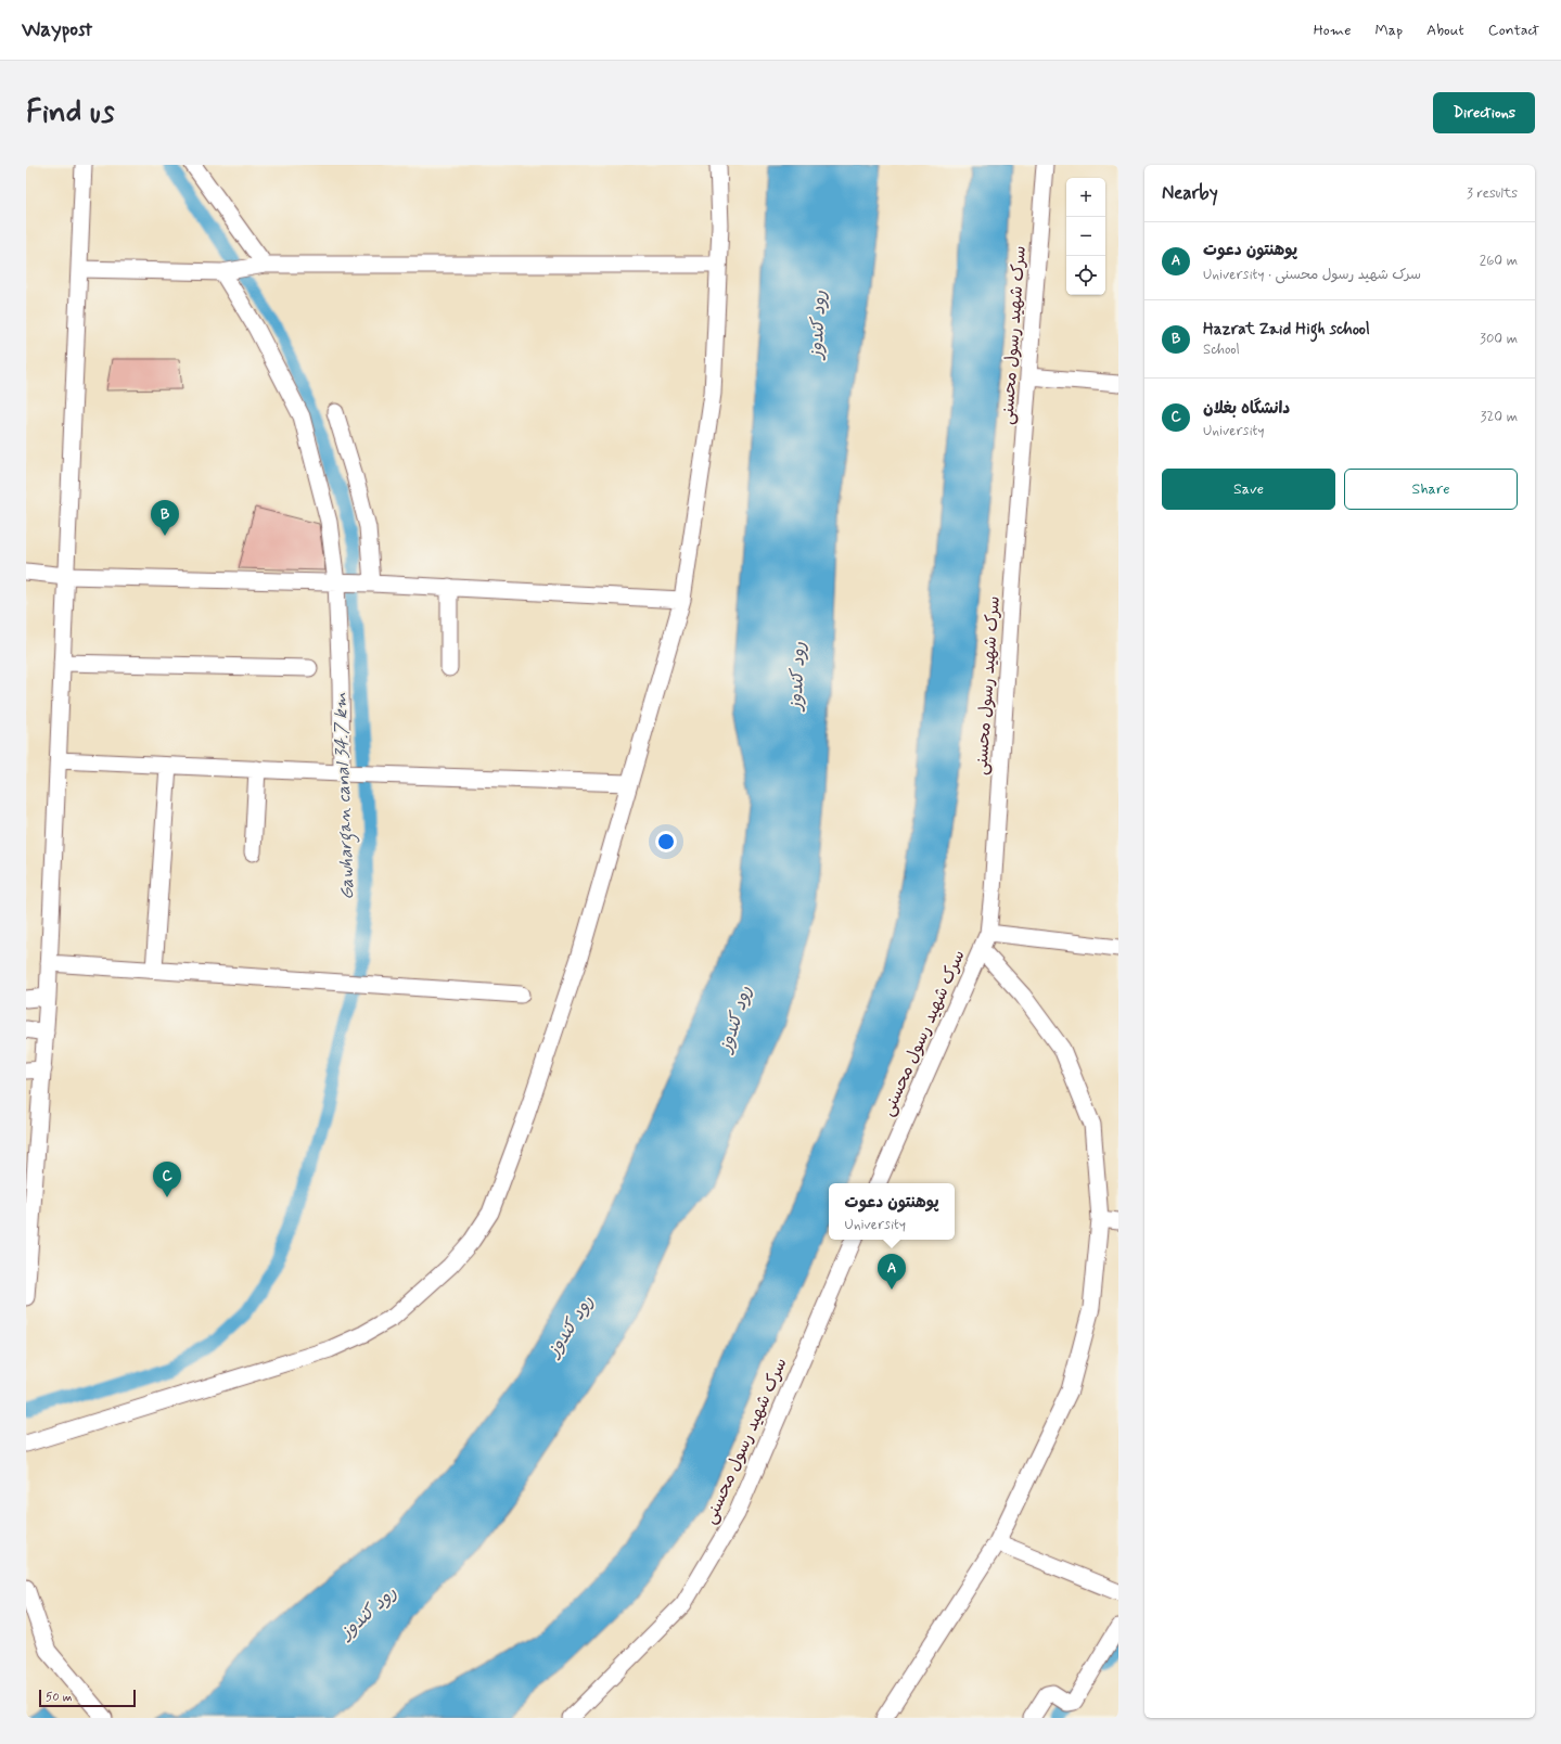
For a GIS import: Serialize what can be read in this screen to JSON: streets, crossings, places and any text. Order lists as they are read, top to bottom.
{
  "streets": {
    "street": ["سرک شهید رسول محسنی"]
  },
  "water": ["رود کندوز", "Gawhargan canal 34.7 km"],
  "scale_bar": "50 m",
  "page": {
    "header": "Waypost",
    "nav": [
      "Home",
      "Map",
      "About",
      "Contact"
    ],
    "buttons": [
      "Directions",
      ["Save", "Share"]
    ],
    "title": "Find us",
    "heading": ["Nearby", "3 results"],
    "map_buttons": ["+", "−"],
    "list": [
      {
        "mark": "A",
        "name": "پوهنتون دعوت",
        "note": "University · سرک شهید رسول محسنی",
        "value": "260 m"
      },
      {
        "mark": "B",
        "name": "Hazrat Zaid High school",
        "note": "School",
        "value": "300 m"
      },
      {
        "mark": "C",
        "name": "دانشگاه بغلان",
        "note": "University",
        "value": "320 m"
      }
    ],
    "pins": ["B", "C", "A"],
    "popup": ["پوهنتون دعوت", "University"],
    "scale": "50 m"
  }
}
